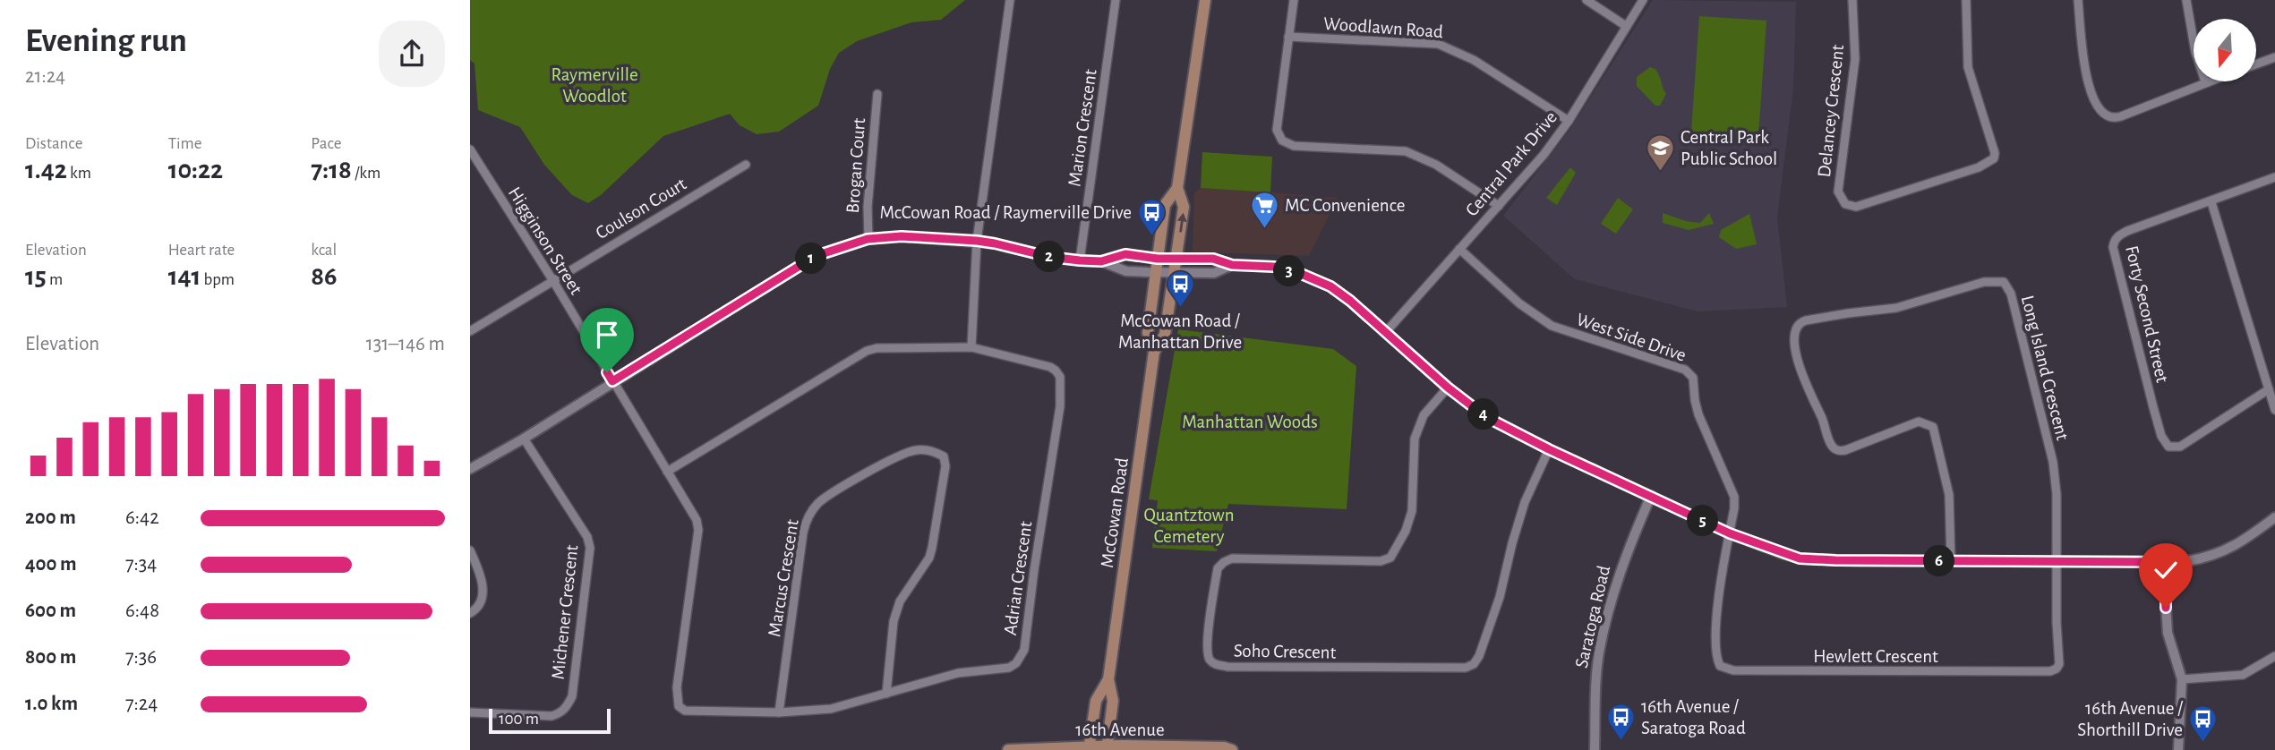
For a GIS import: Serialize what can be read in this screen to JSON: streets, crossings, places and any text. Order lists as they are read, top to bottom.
{
  "streets": {
    "main road": ["McCowan Road", "16th Avenue"],
    "street": [
      "Woodlawn Road",
      "Delancey Crescent",
      "Marion Crescent",
      "Central Park Drive",
      "Brogan Court",
      "Coulson Court",
      "Higginson Street",
      "Forty Second Street",
      "West Side Drive",
      "Long Island Crescent",
      "Marcus Crescent",
      "Adrian Crescent",
      "Michener Crescent",
      "Saratoga Road",
      "Soho Crescent",
      "Hewlett Crescent"
    ]
  },
  "crossings": [
    ["Woodlawn Road", "Central Park Drive"],
    ["Central Park Drive", "West Side Drive"],
    ["Coulson Court", "Higginson Street"],
    ["Higginson Street", "Adrian Crescent"],
    ["West Side Drive", "Hewlett Crescent"],
    ["Long Island Crescent", "Hewlett Crescent"],
    ["McCowan Road", "16th Avenue"],
    ["Marcus Crescent", "Adrian Crescent"]
  ],
  "parks": ["Raymerville Woodlot", "Manhattan Woods", "Quantztown Cemetery"],
  "places": {
    "school or university": ["Central Park Public School"],
    "supermarket": ["MC Convenience"],
    "bus stop": [
      "McCowan Road / Raymerville Drive",
      "McCowan Road / Manhattan Drive",
      "16th Avenue / Saratoga Road",
      "16th Avenue / Shorthill Drive"
    ]
  },
  "scale_bar": "100 m",
  "north": "bottom",
  "page": {
    "heading": ["Evening run", "21:24"],
    "stats": [
      ["Distance", "1.42 km"],
      ["Time", "10:22"],
      ["Pace", "7:18 /km"],
      ["Elevation", "15 m"],
      ["Heart rate", "141 bpm"],
      ["kcal", "86"]
    ],
    "pins": [
      "2",
      "1",
      "3",
      "4",
      "5",
      "6"
    ],
    "chart": ["Elevation", "131–146 m"],
    "list": [
      {
        "name": "200 m",
        "note": "6:42"
      },
      {
        "name": "400 m",
        "note": "7:34"
      },
      {
        "name": "600 m",
        "note": "6:48"
      },
      {
        "name": "800 m",
        "note": "7:36"
      },
      {
        "name": "1.0 km",
        "note": "7:24"
      }
    ],
    "scale": "100 m"
  }
}
